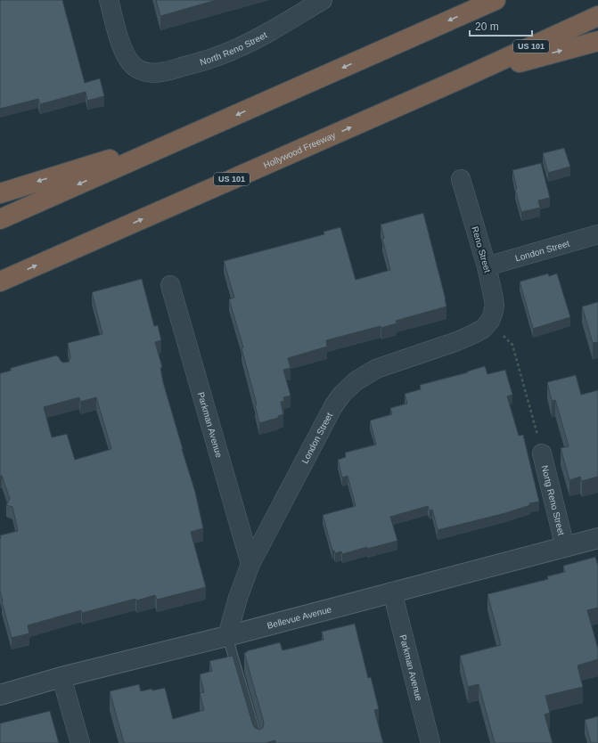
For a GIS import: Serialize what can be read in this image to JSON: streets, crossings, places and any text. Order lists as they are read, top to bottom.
{
  "streets": {
    "highway": ["US 101", "Hollywood Freeway"],
    "street": [
      "North Reno Street",
      "Reno Street",
      "London Street",
      "Parkman Avenue",
      "Nortg Reno Street",
      "Bellevue Avenue"
    ]
  },
  "crossings": [
    ["Reno Street", "London Street"],
    ["London Street", "Parkman Avenue"],
    ["London Street", "Bellevue Avenue"],
    ["Parkman Avenue", "Bellevue Avenue"],
    ["Nortg Reno Street", "Bellevue Avenue"]
  ],
  "scale_bar": "20 m"
}
